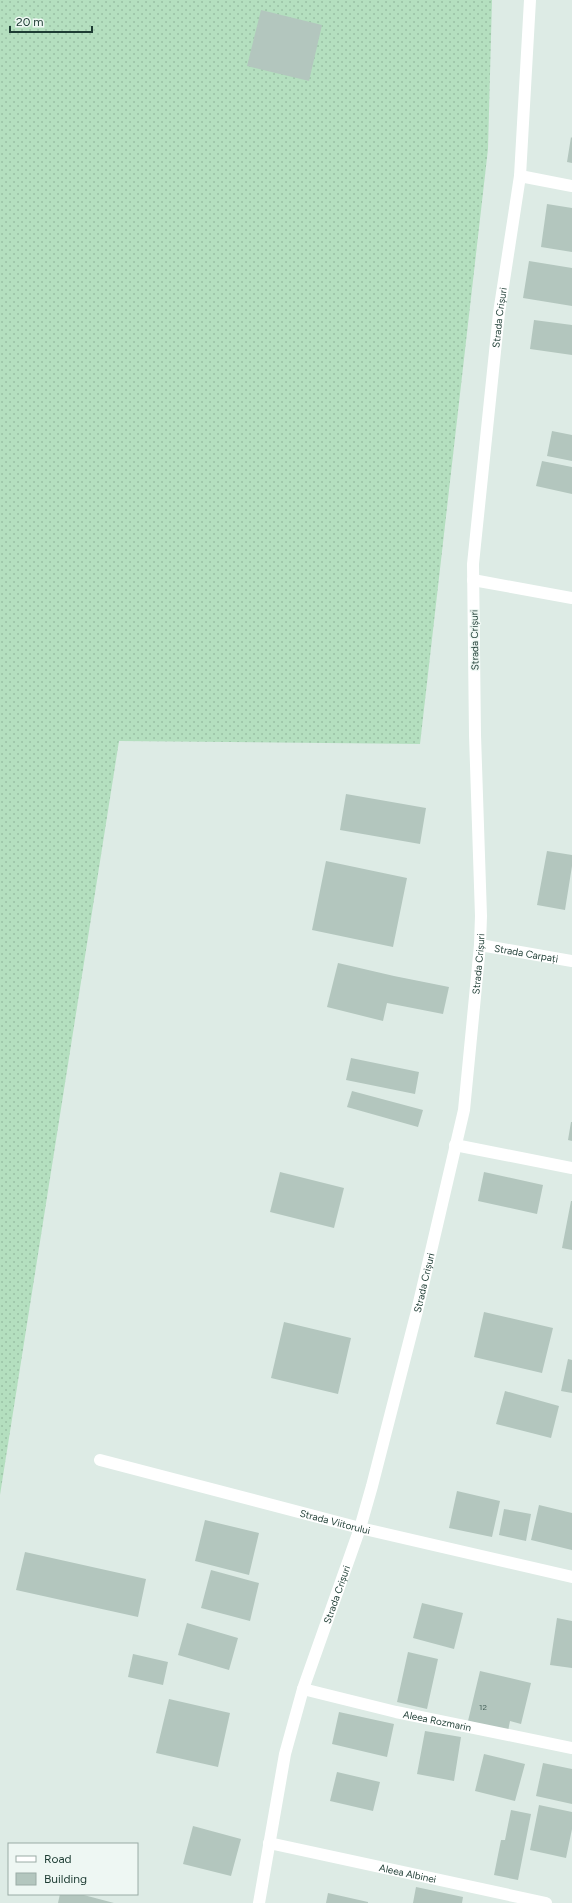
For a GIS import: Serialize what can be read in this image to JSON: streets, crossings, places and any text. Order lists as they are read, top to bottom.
{
  "streets": {
    "street": [
      "Strada Crișuri",
      "Strada Carpați",
      "Strada Viitorului",
      "Aleea Rozmarin",
      "Aleea Albinei"
    ]
  },
  "crossings": [
    ["Strada Crișuri", "Strada Carpați"],
    ["Strada Crișuri", "Strada Viitorului"],
    ["Strada Crișuri", "Aleea Rozmarin"],
    ["Strada Crișuri", "Aleea Albinei"]
  ],
  "house_numbers": ["12"],
  "legend": ["Road", "Building"],
  "scale_bar": "20 m"
}
